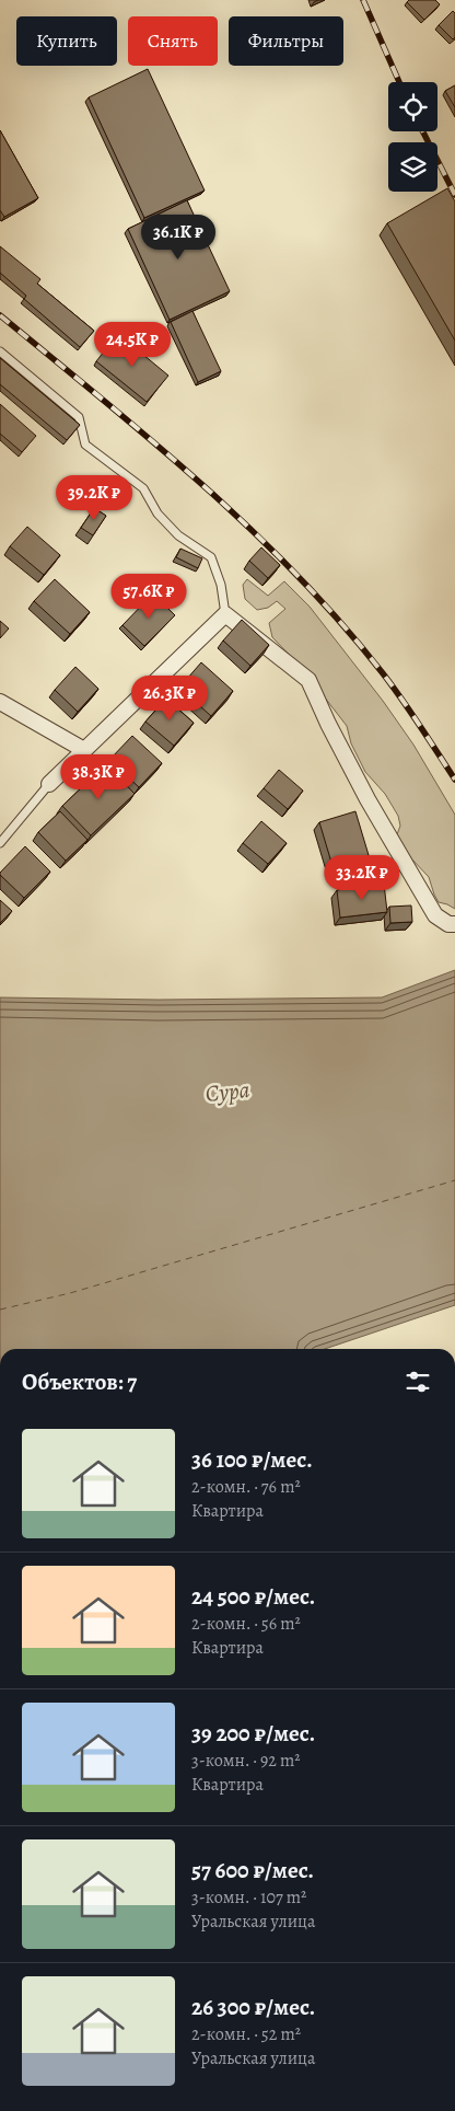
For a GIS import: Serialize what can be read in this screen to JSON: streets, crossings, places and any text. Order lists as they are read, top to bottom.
{
  "water": ["Сура"],
  "page": {
    "chip": ["Купить", "Снять", "Фильтры"],
    "price": [
      "36.1K ₽",
      "24.5K ₽",
      "39.2K ₽",
      "57.6K ₽",
      "26.3K ₽",
      "38.3K ₽",
      "33.2K ₽"
    ],
    "heading": "Объектов: 7",
    "list": [
      {
        "name": "36 100 ₽/мес.",
        "note": "2-комн. · 76 m² · Квартира"
      },
      {
        "name": "24 500 ₽/мес.",
        "note": "2-комн. · 56 m² · Квартира"
      },
      {
        "name": "39 200 ₽/мес.",
        "note": "3-комн. · 92 m² · Квартира"
      },
      {
        "name": "57 600 ₽/мес.",
        "note": "3-комн. · 107 m² · Уральская улица"
      },
      {
        "name": "26 300 ₽/мес.",
        "note": "2-комн. · 52 m² · Уральская улица"
      }
    ]
  }
}
